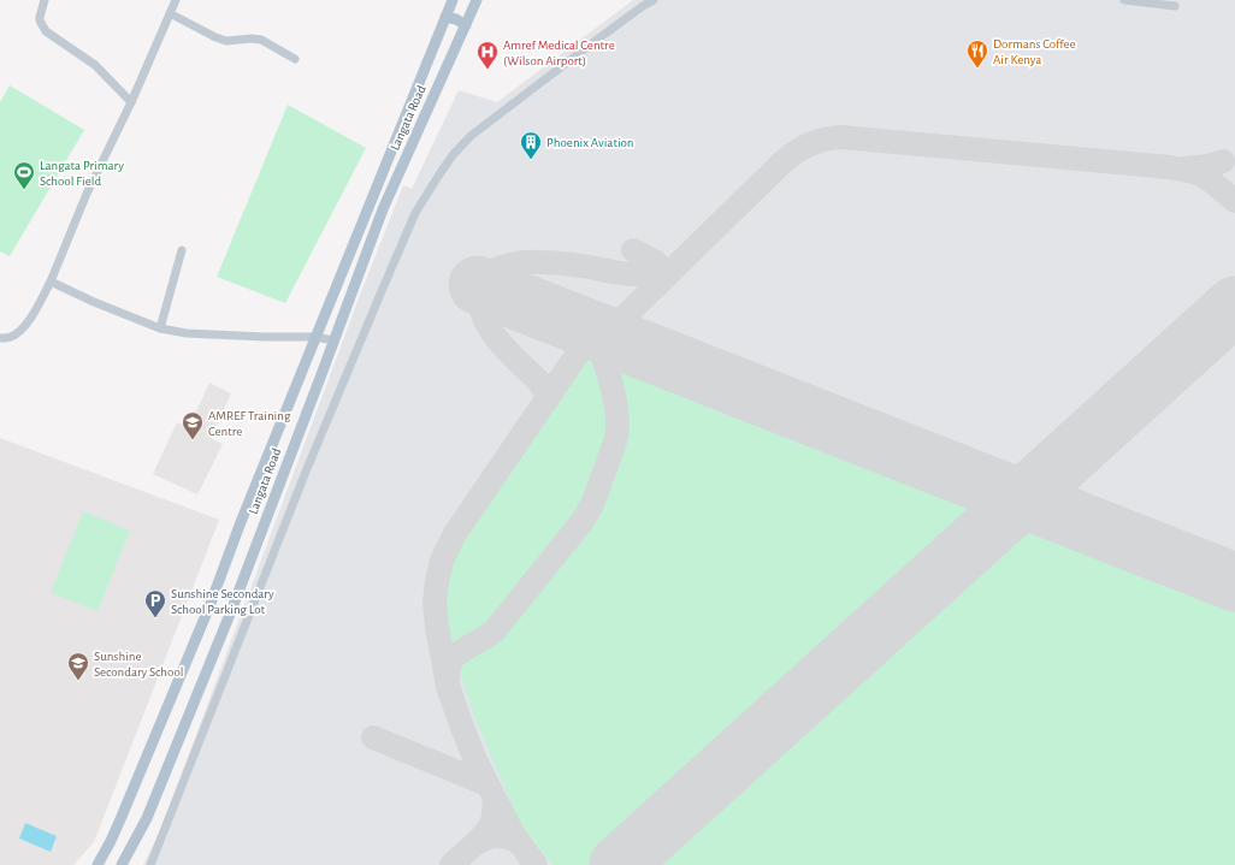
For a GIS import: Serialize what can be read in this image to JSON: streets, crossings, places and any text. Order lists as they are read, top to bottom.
{
  "streets": {
    "main road": ["Langata Road"]
  },
  "places": {
    "restaurant": ["Dormans Coffee Air Kenya"],
    "hospital": ["Amref Medical Centre (Wilson Airport)"],
    "building": ["Phoenix Aviation"],
    "sports": ["Langata Primary School Field"],
    "school or university": ["AMREF Training Centre", "Sunshine Secondary School"],
    "parking": ["Sunshine Secondary School Parking Lot"]
  }
}
